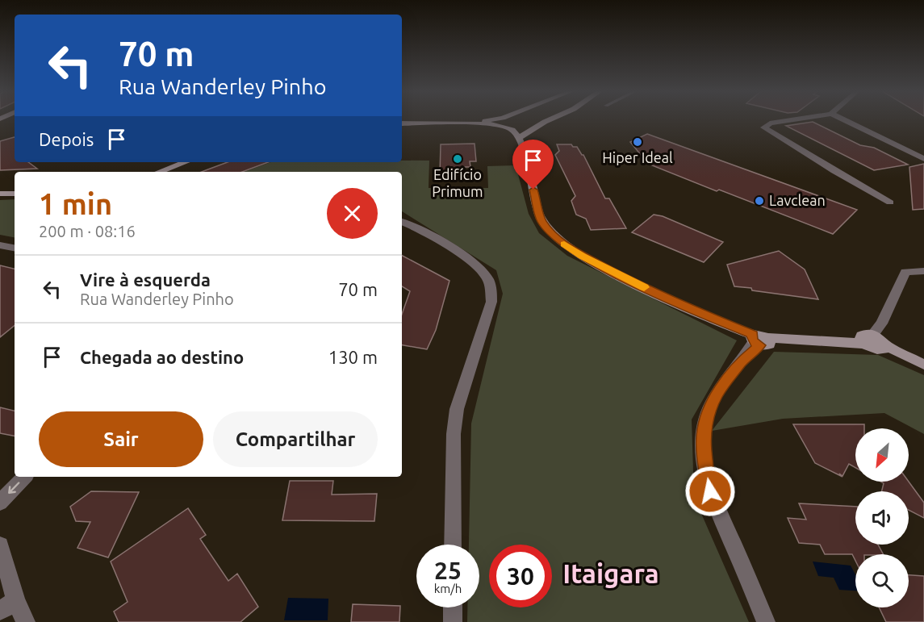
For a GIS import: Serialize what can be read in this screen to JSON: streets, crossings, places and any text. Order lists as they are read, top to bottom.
{
  "districts": ["Itaigara"],
  "places": ["Hiper Ideal", "Edifício Primum", "Lavclean"],
  "north": "bottom left",
  "page": {
    "turn": ["70 m", "Rua Wanderley Pinho"],
    "then": "Depois",
    "heading": ["1 min", "200 m · 08:16"],
    "list": [
      {
        "name": "Vire à esquerda",
        "note": "Rua Wanderley Pinho",
        "value": "70 m"
      },
      {
        "name": "Chegada ao destino",
        "value": "130 m"
      }
    ],
    "buttons": ["Sair", "Compartilhar"],
    "speed": "25 km/h",
    "limit": "30"
  }
}
